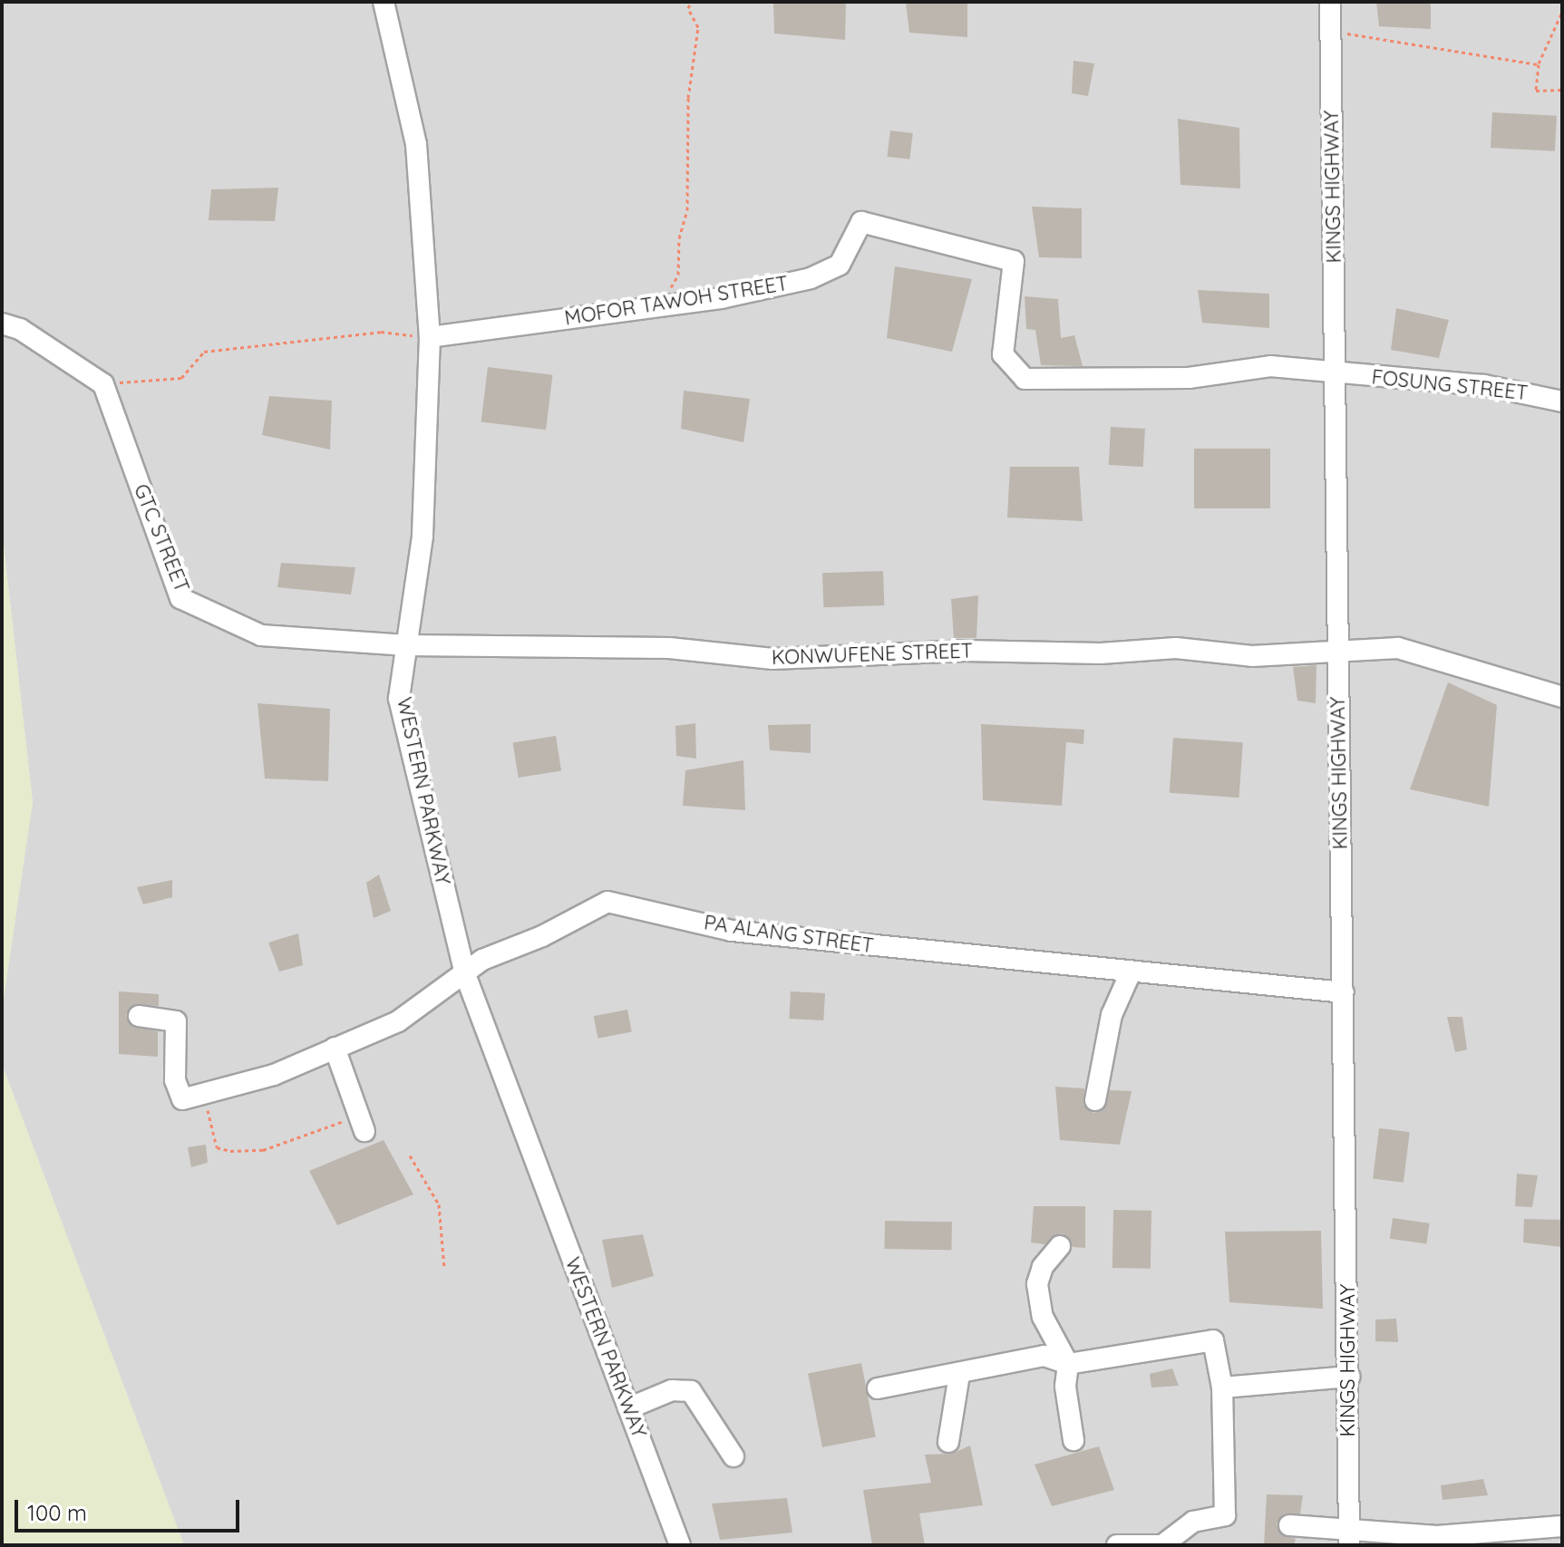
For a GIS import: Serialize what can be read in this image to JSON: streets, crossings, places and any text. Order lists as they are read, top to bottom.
{
  "streets": {
    "street": [
      "KINGS HIGHWAY",
      "MOFOR TAWOH STREET",
      "FOSUNG STREET",
      "GTC STREET",
      "KONWUFENE STREET",
      "WESTERN PARKWAY",
      "PA ALANG STREET"
    ]
  },
  "crossings": [
    ["KINGS HIGHWAY", "MOFOR TAWOH STREET"],
    ["KINGS HIGHWAY", "FOSUNG STREET"],
    ["KINGS HIGHWAY", "KONWUFENE STREET"],
    ["KINGS HIGHWAY", "PA ALANG STREET"],
    ["MOFOR TAWOH STREET", "FOSUNG STREET"],
    ["MOFOR TAWOH STREET", "WESTERN PARKWAY"],
    ["GTC STREET", "KONWUFENE STREET"],
    ["GTC STREET", "WESTERN PARKWAY"],
    ["KONWUFENE STREET", "WESTERN PARKWAY"],
    ["WESTERN PARKWAY", "PA ALANG STREET"]
  ],
  "scale_bar": "100 m"
}
